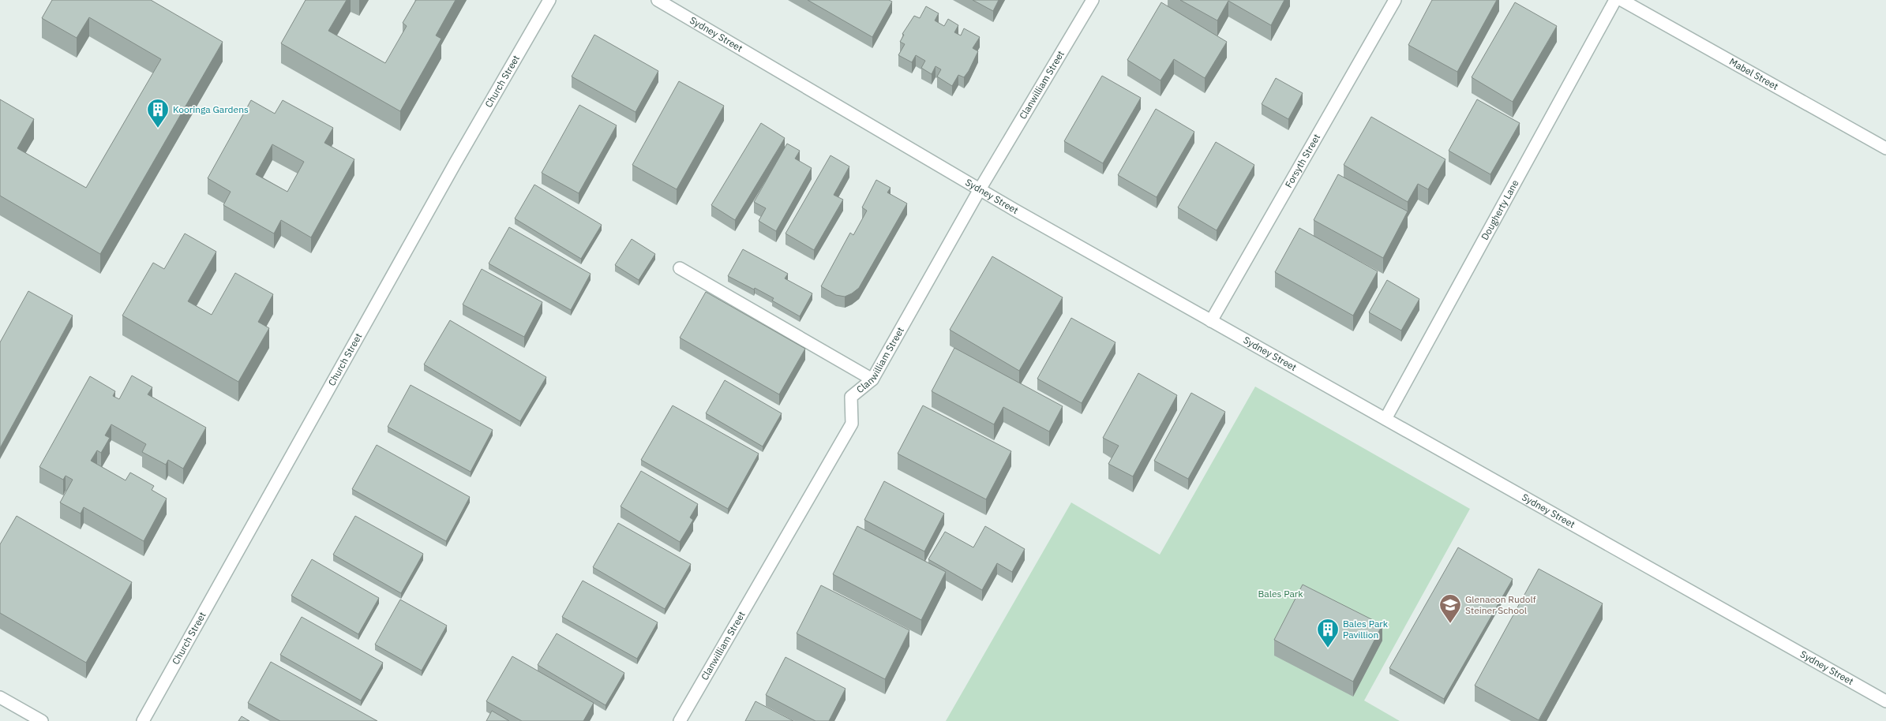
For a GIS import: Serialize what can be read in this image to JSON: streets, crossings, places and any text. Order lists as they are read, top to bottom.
{
  "streets": {
    "street": [
      "Sydney Street",
      "Mabel Street",
      "Church Street",
      "Clanwilliam Street",
      "Forsyth Street",
      "Dougherty Lane"
    ]
  },
  "crossings": [
    ["Sydney Street", "Clanwilliam Street"],
    ["Sydney Street", "Forsyth Street"],
    ["Sydney Street", "Dougherty Lane"]
  ],
  "parks": ["Bales Park"],
  "places": {
    "building": ["Kooringa Gardens", "Bales Park Pavillion"],
    "school or university": ["Glenaeon Rudolf Steiner School"]
  }
}
